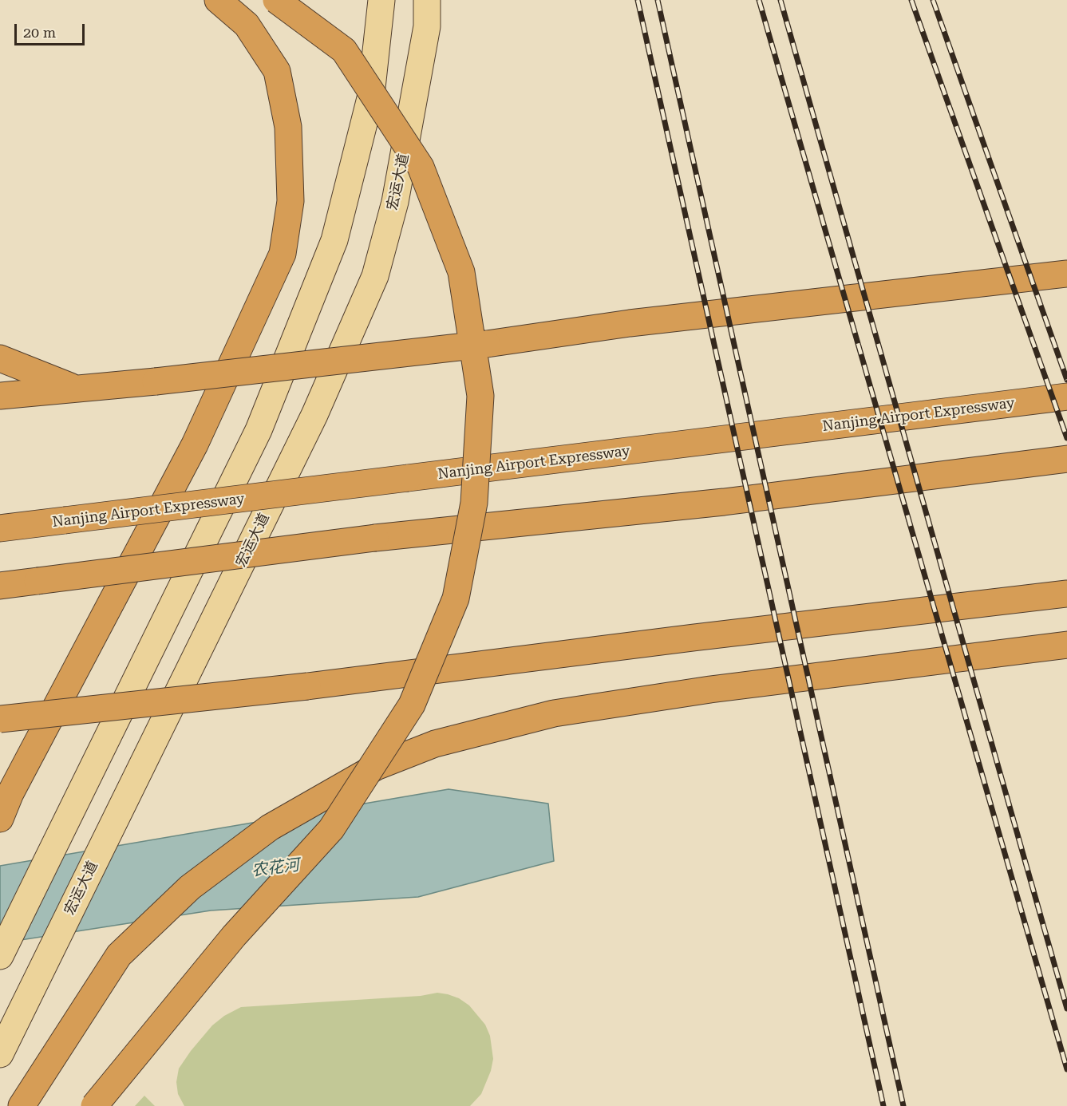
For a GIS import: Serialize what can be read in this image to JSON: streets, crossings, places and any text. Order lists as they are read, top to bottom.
{
  "streets": {
    "highway": ["Nanjing Airport Expressway"],
    "main road": ["宏运大道"]
  },
  "water": ["农花河"],
  "scale_bar": "20 m"
}
